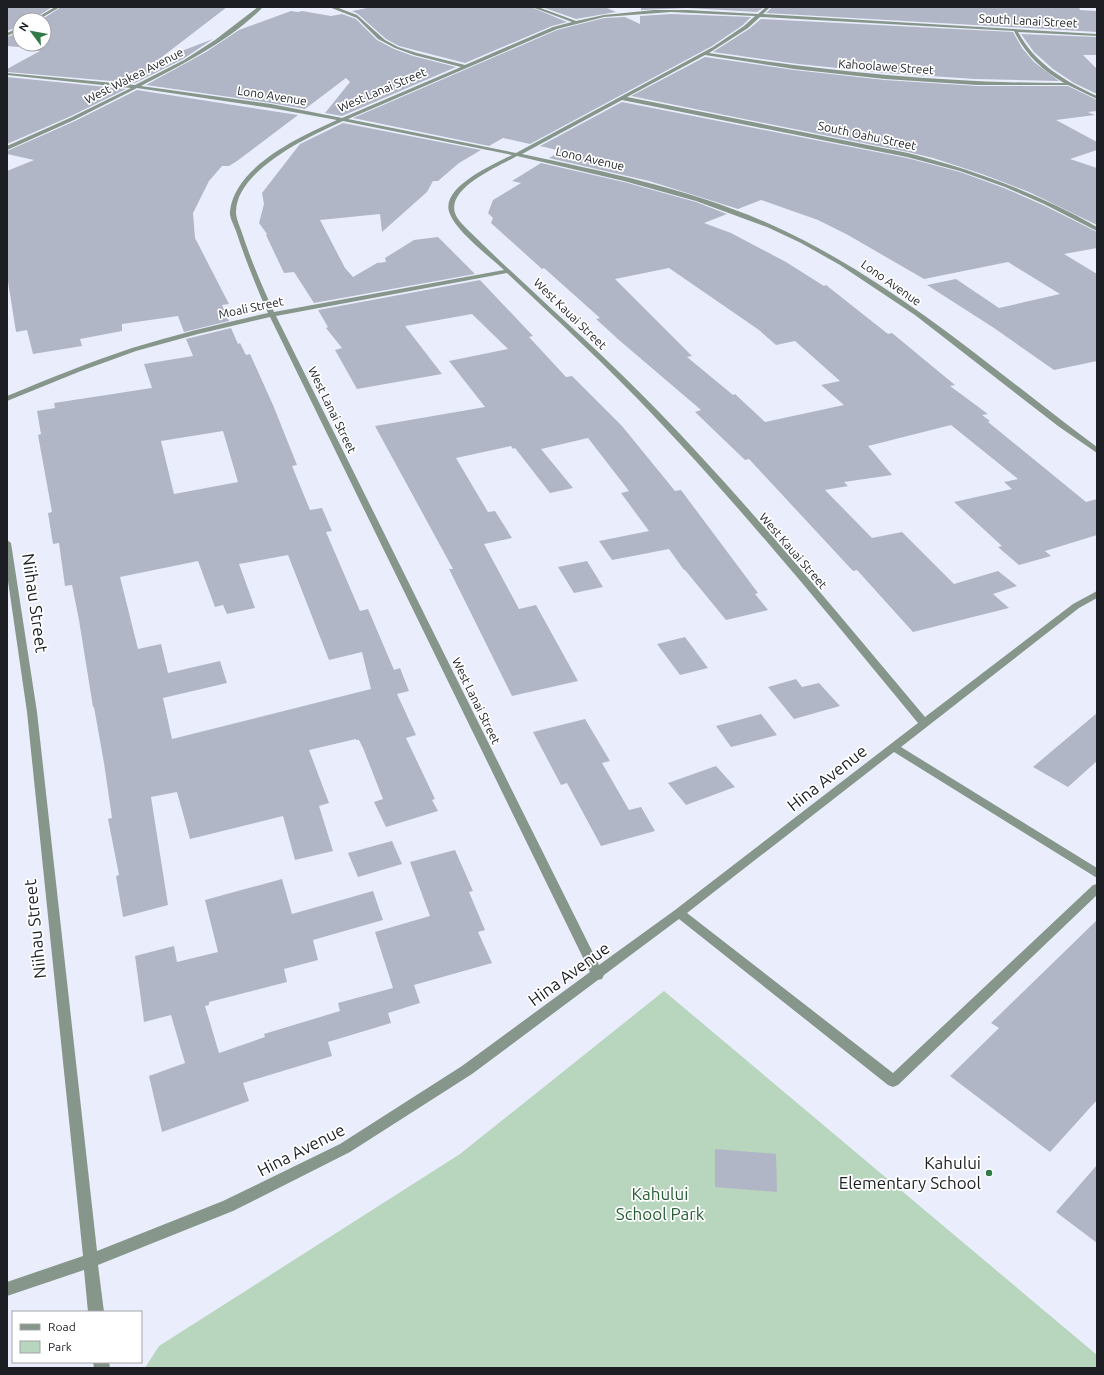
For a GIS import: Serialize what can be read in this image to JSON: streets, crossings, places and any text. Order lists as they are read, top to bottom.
{
  "streets": {
    "street": [
      "South Lanai Street",
      "Kahoolawe Street",
      "West Wakea Avenue",
      "West Lanai Street",
      "Lono Avenue",
      "South Oahu Street",
      "Moali Street",
      "West Kauai Street",
      "Niihau Street",
      "Hina Avenue"
    ]
  },
  "crossings": [
    ["South Lanai Street", "West Lanai Street"],
    ["South Lanai Street", "West Kauai Street"],
    ["Kahoolawe Street", "West Kauai Street"],
    ["West Wakea Avenue", "Lono Avenue"],
    ["West Lanai Street", "Lono Avenue"],
    ["West Lanai Street", "Moali Street"],
    ["West Lanai Street", "Hina Avenue"],
    ["Lono Avenue", "West Kauai Street"],
    ["South Oahu Street", "West Kauai Street"],
    ["Moali Street", "West Kauai Street"],
    ["West Kauai Street", "Hina Avenue"],
    ["Niihau Street", "Hina Avenue"]
  ],
  "parks": ["Kahului School Park"],
  "places": ["Kahului Elementary School"],
  "legend": ["Road", "Park"],
  "north": "top left"
}
